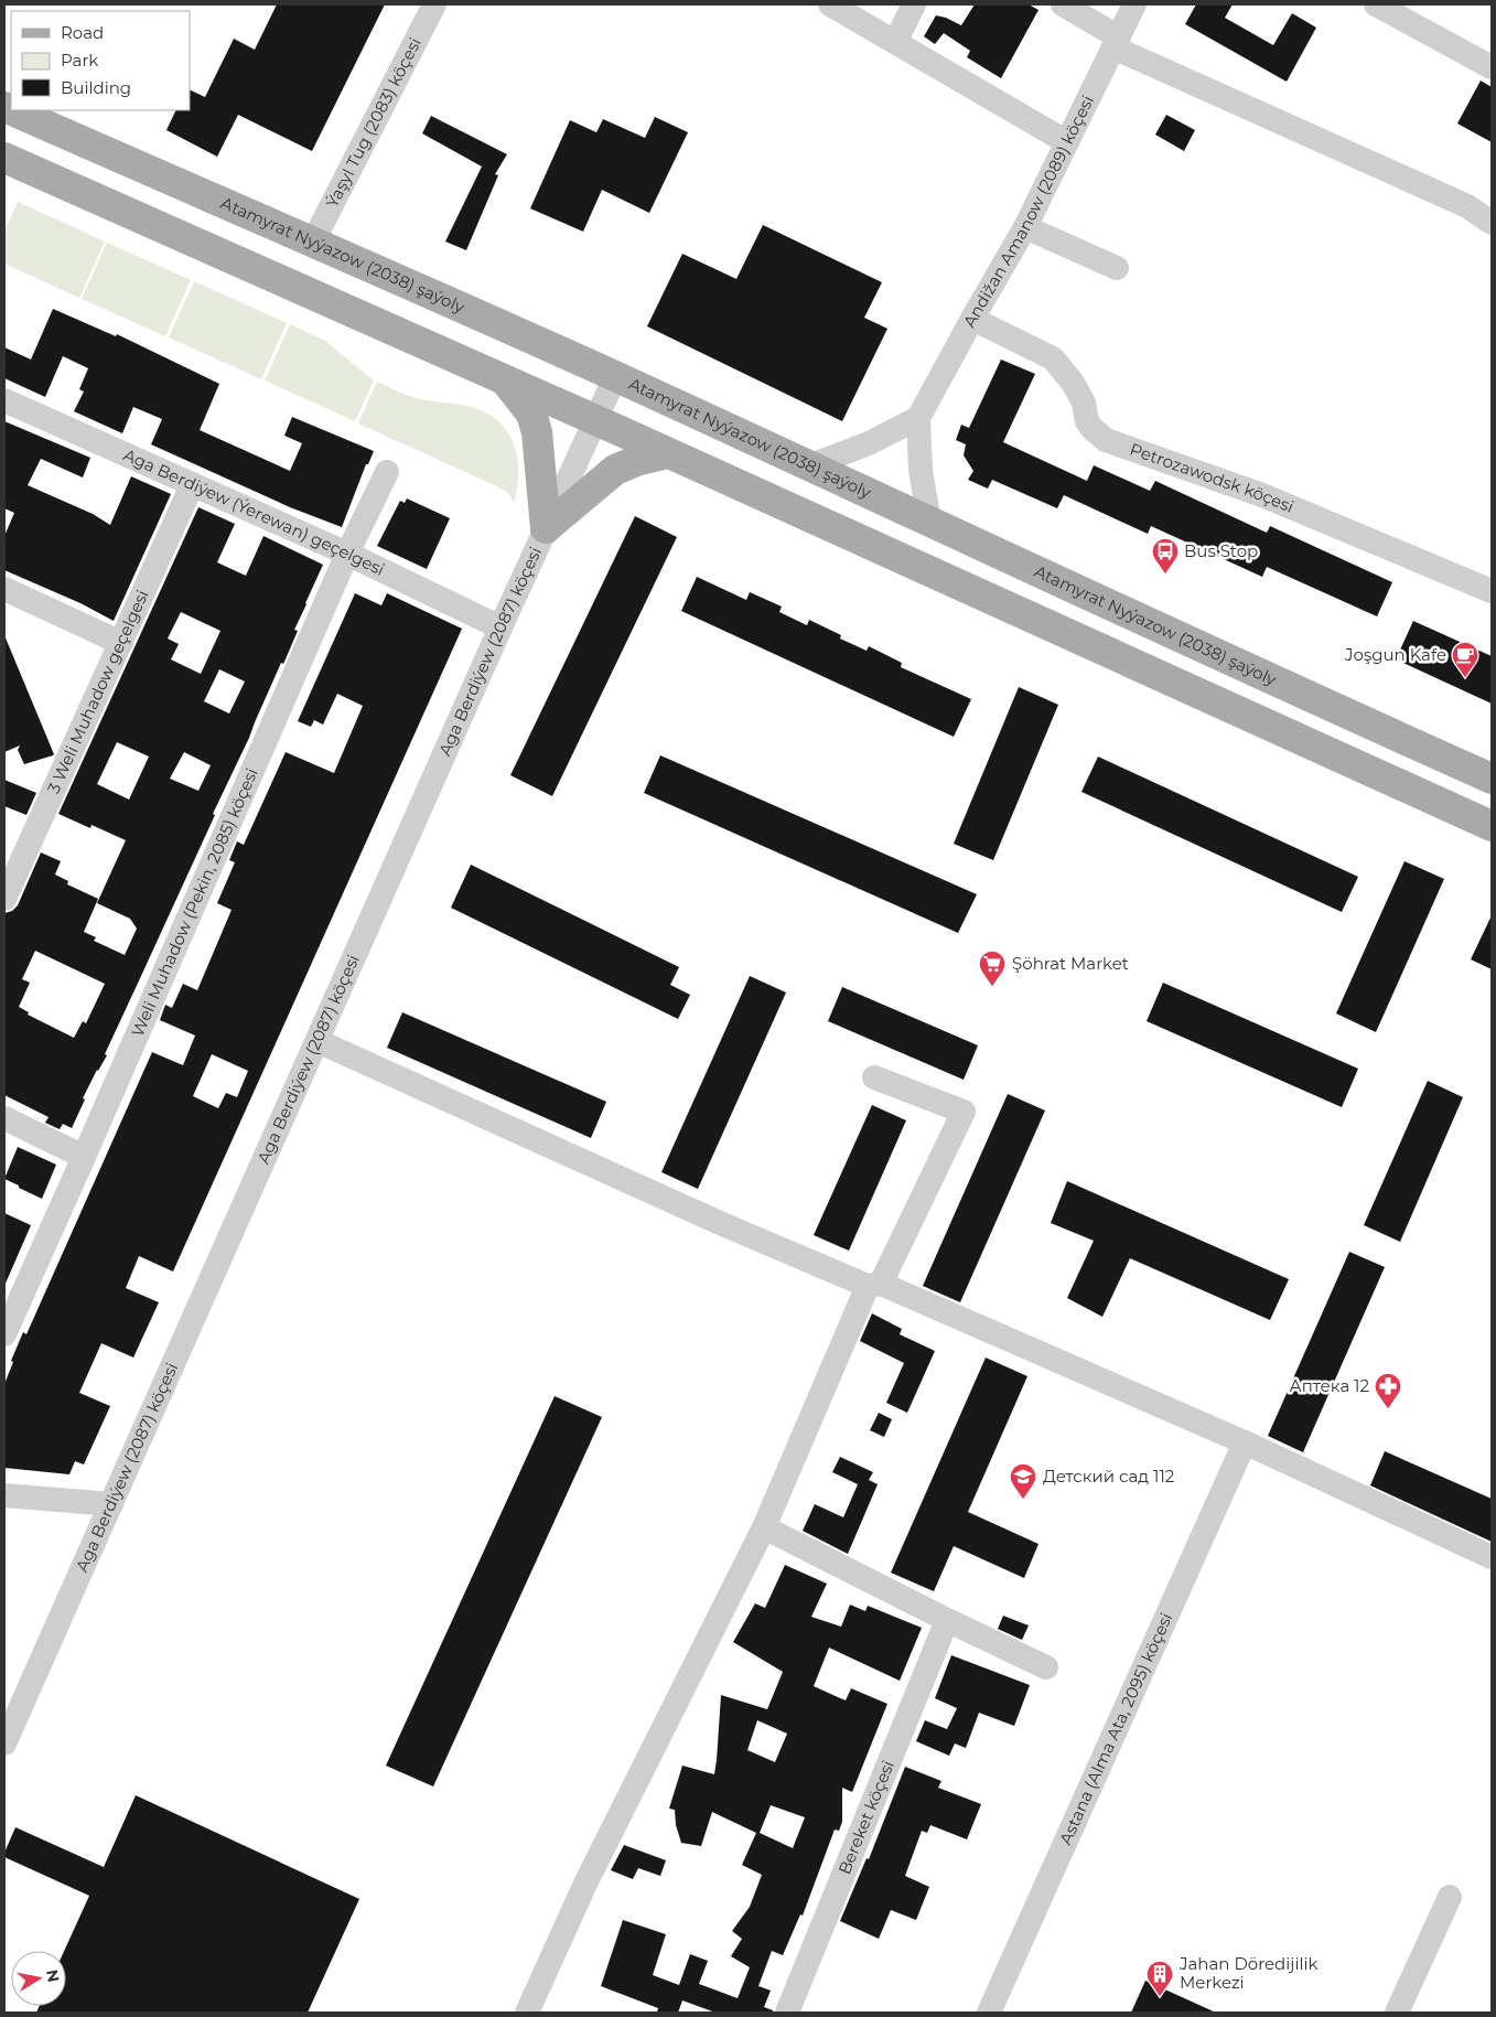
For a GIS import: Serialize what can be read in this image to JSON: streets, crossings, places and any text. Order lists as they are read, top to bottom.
{
  "streets": {
    "main road": ["Atamyrat Nyýazow (2038) şaýoly"],
    "street": [
      "Ýaşyl Tug (2083) köçesi",
      "Andižan Amanow (2089) köçesi",
      "Petrozawodsk köçesi",
      "Aga Berdiýew (Ýerewan) geçelgesi",
      "Aga Berdiýew (2087) köçesi",
      "3 Weli Muhadow geçelgesi",
      "Weli Muhadow (Pekin, 2085) köçesi",
      "Astana (Alma Ata, 2095) köçesi",
      "Bereket köçesi"
    ]
  },
  "crossings": [
    ["Ýaşyl Tug (2083) köçesi", "Atamyrat Nyýazow (2038) şaýoly"],
    ["Andižan Amanow (2089) köçesi", "Atamyrat Nyýazow (2038) şaýoly"],
    ["Andižan Amanow (2089) köçesi", "Petrozawodsk köçesi"],
    ["Atamyrat Nyýazow (2038) şaýoly", "Aga Berdiýew (2087) köçesi"],
    ["Aga Berdiýew (Ýerewan) geçelgesi", "Aga Berdiýew (2087) köçesi"],
    ["Aga Berdiýew (Ýerewan) geçelgesi", "3 Weli Muhadow geçelgesi"],
    ["Aga Berdiýew (Ýerewan) geçelgesi", "Weli Muhadow (Pekin, 2085) köçesi"]
  ],
  "places": {
    "bus stop": ["Bus Stop"],
    "cafe": ["Joşgun Kafe"],
    "supermarket": ["Şöhrat Market"],
    "pharmacy": ["Аптека 12"],
    "school or university": ["Детский сад 112"],
    "building": ["Jahan Döredijilik Merkezi"]
  },
  "legend": ["Road", "Park", "Building"],
  "north": "right"
}
